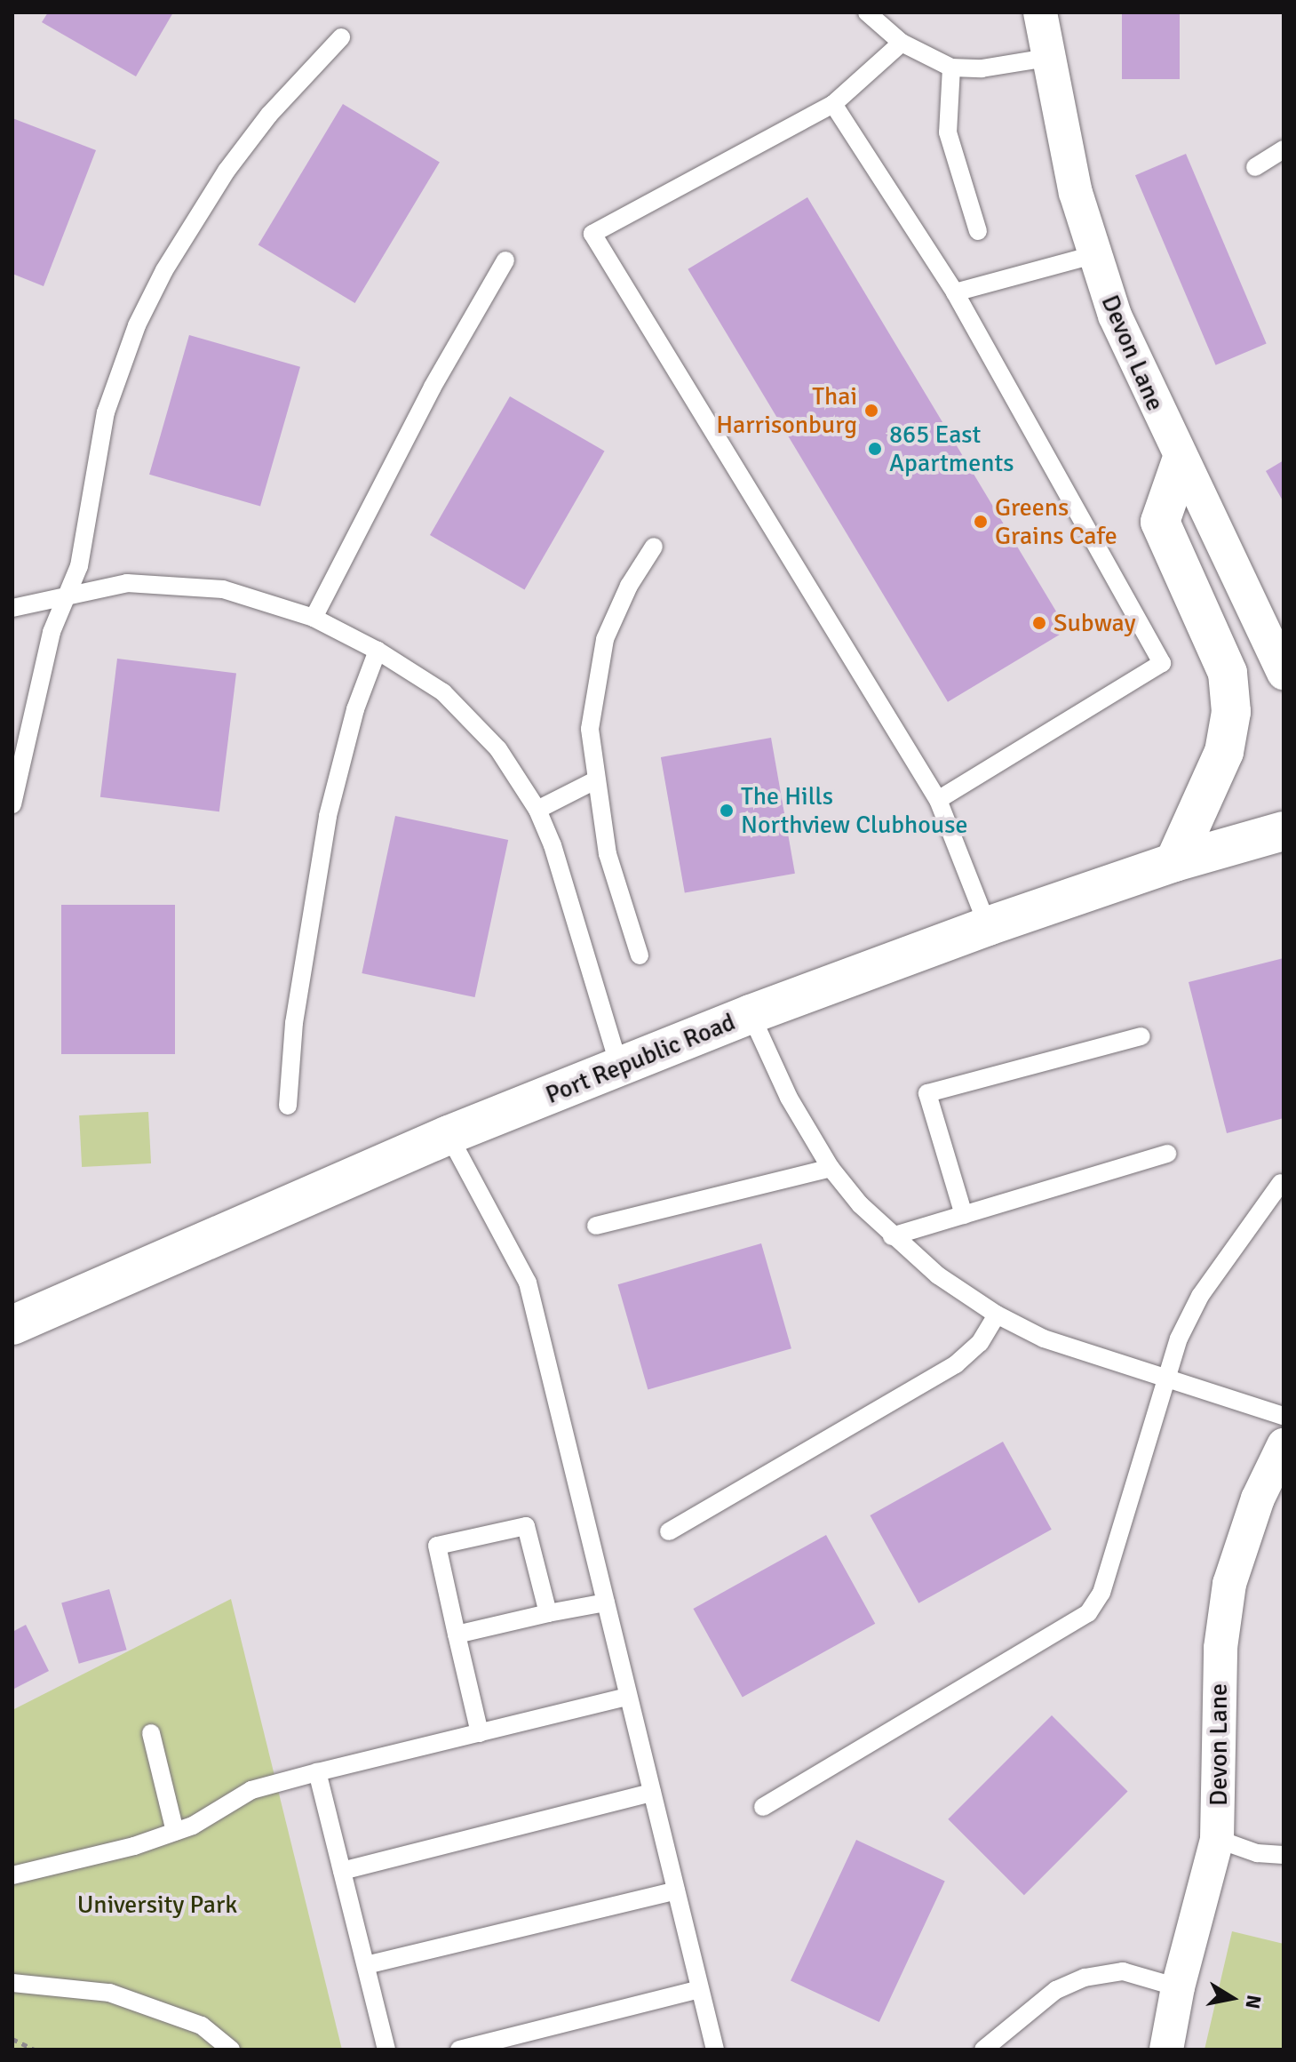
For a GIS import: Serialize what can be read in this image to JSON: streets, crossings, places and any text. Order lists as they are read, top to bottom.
{
  "streets": {
    "main road": ["Port Republic Road"],
    "street": ["Devon Lane"]
  },
  "parks": ["University Park"],
  "places": [
    "Thai Harrisonburg",
    "865 East Apartments",
    "Greens Grains Cafe",
    "Subway",
    "The Hills Northview Clubhouse"
  ],
  "north": "right"
}
